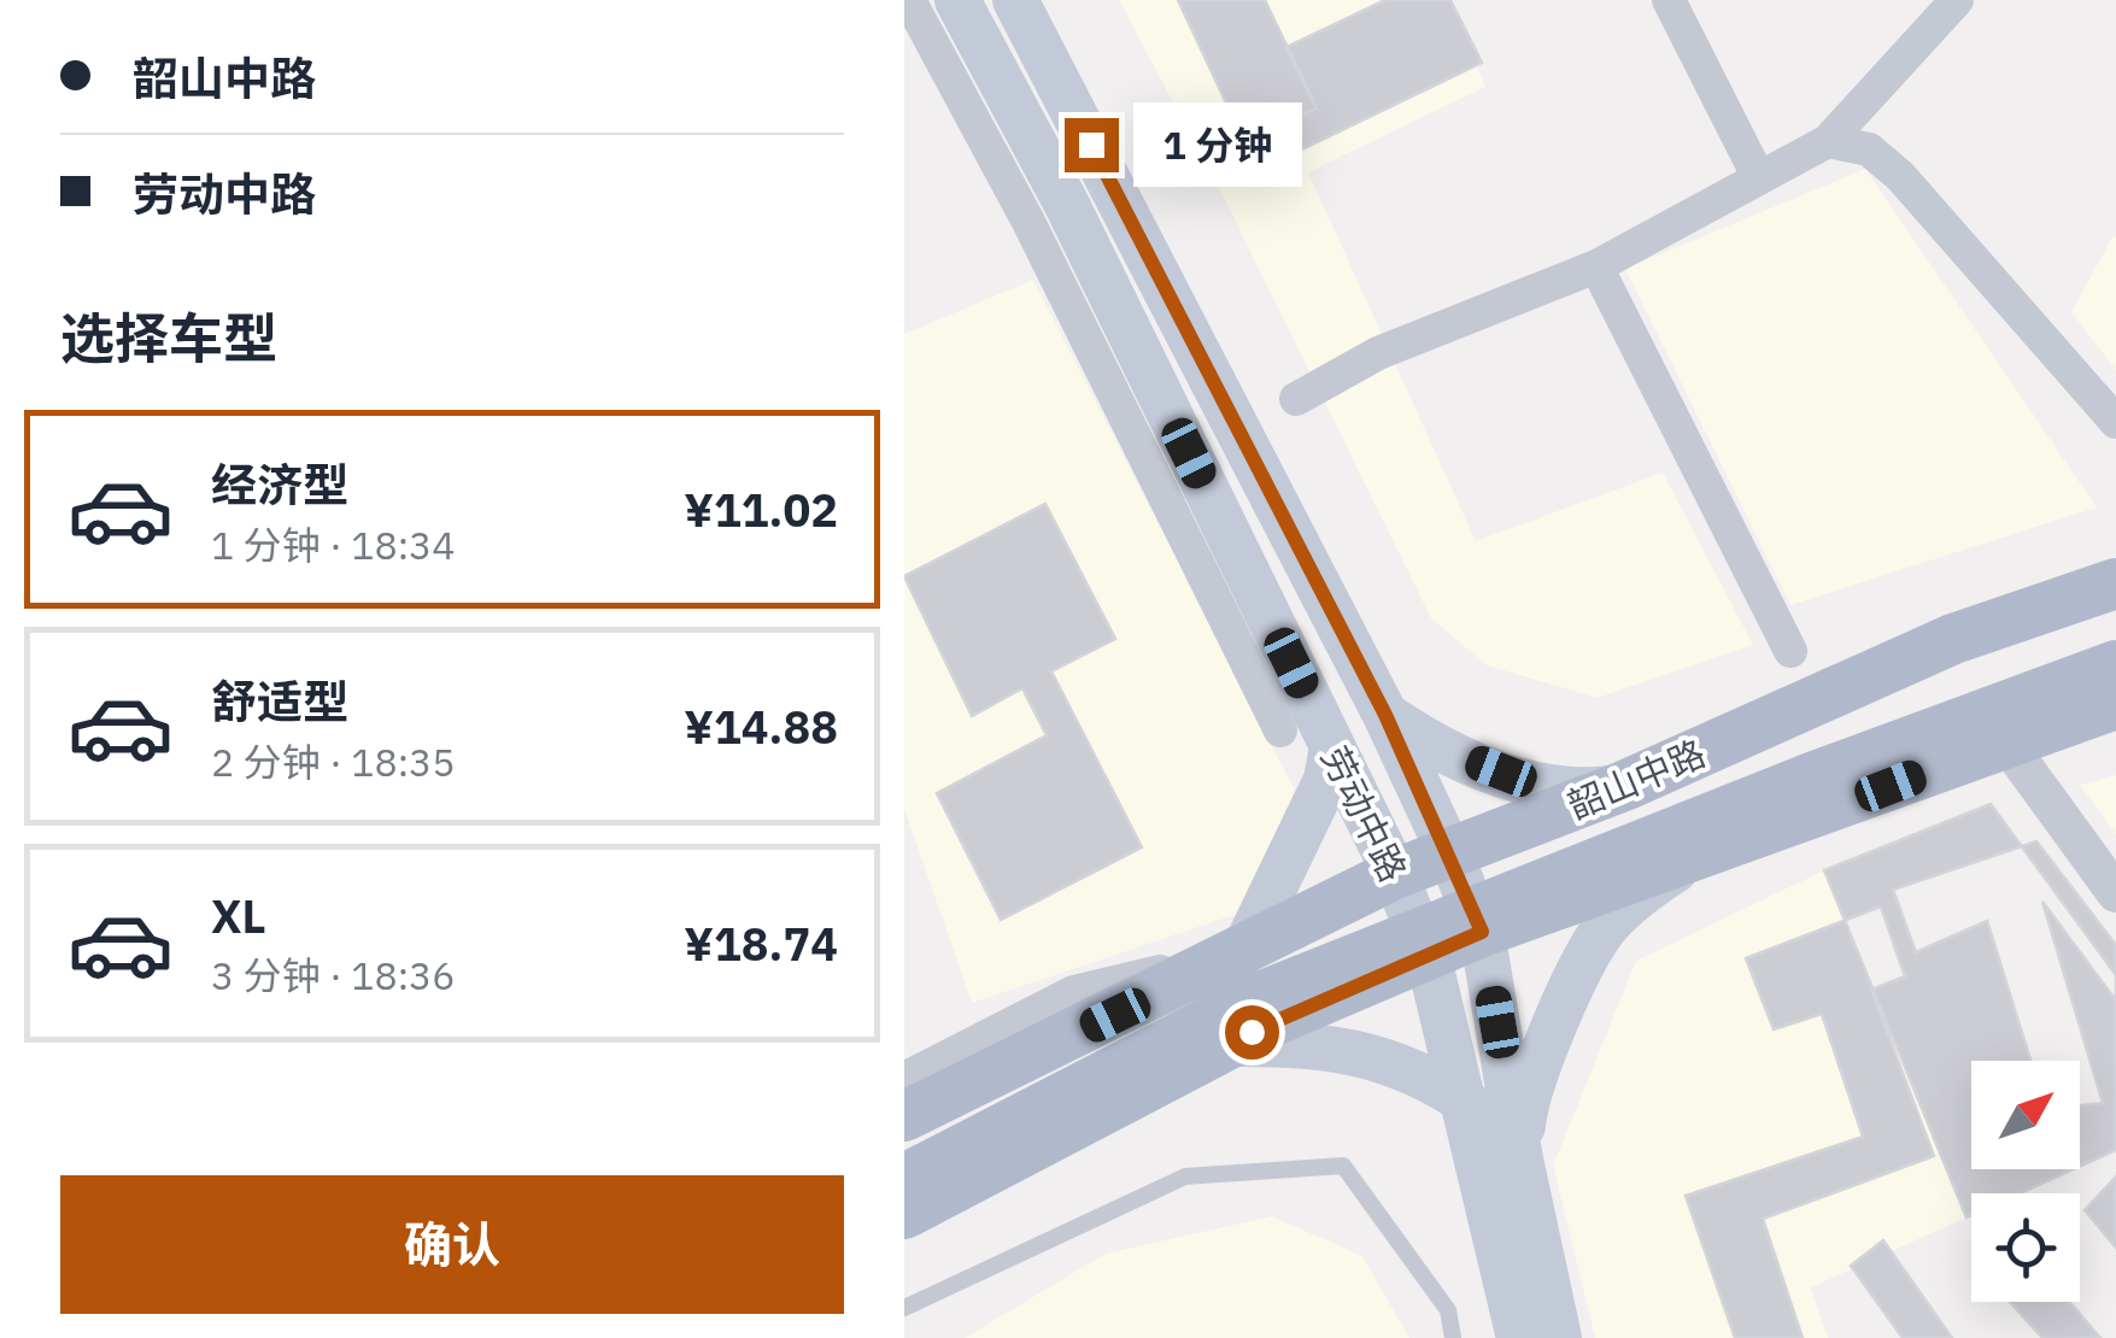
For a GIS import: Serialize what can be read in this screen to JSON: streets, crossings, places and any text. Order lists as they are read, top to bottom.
{
  "streets": {
    "main road": ["韶山中路", "劳动中路"]
  },
  "crossings": [
    ["韶山中路", "劳动中路"]
  ],
  "north": "top right",
  "page": {
    "banner": ["韶山中路", "劳动中路"],
    "bubble": "1 分钟",
    "heading": "选择车型",
    "list": [
      {
        "name": "经济型",
        "note": "1 分钟 · 18:34",
        "value": "¥11.02"
      },
      {
        "name": "舒适型",
        "note": "2 分钟 · 18:35",
        "value": "¥14.88"
      },
      {
        "name": "XL",
        "note": "3 分钟 · 18:36",
        "value": "¥18.74"
      }
    ],
    "buttons": "确认"
  }
}
